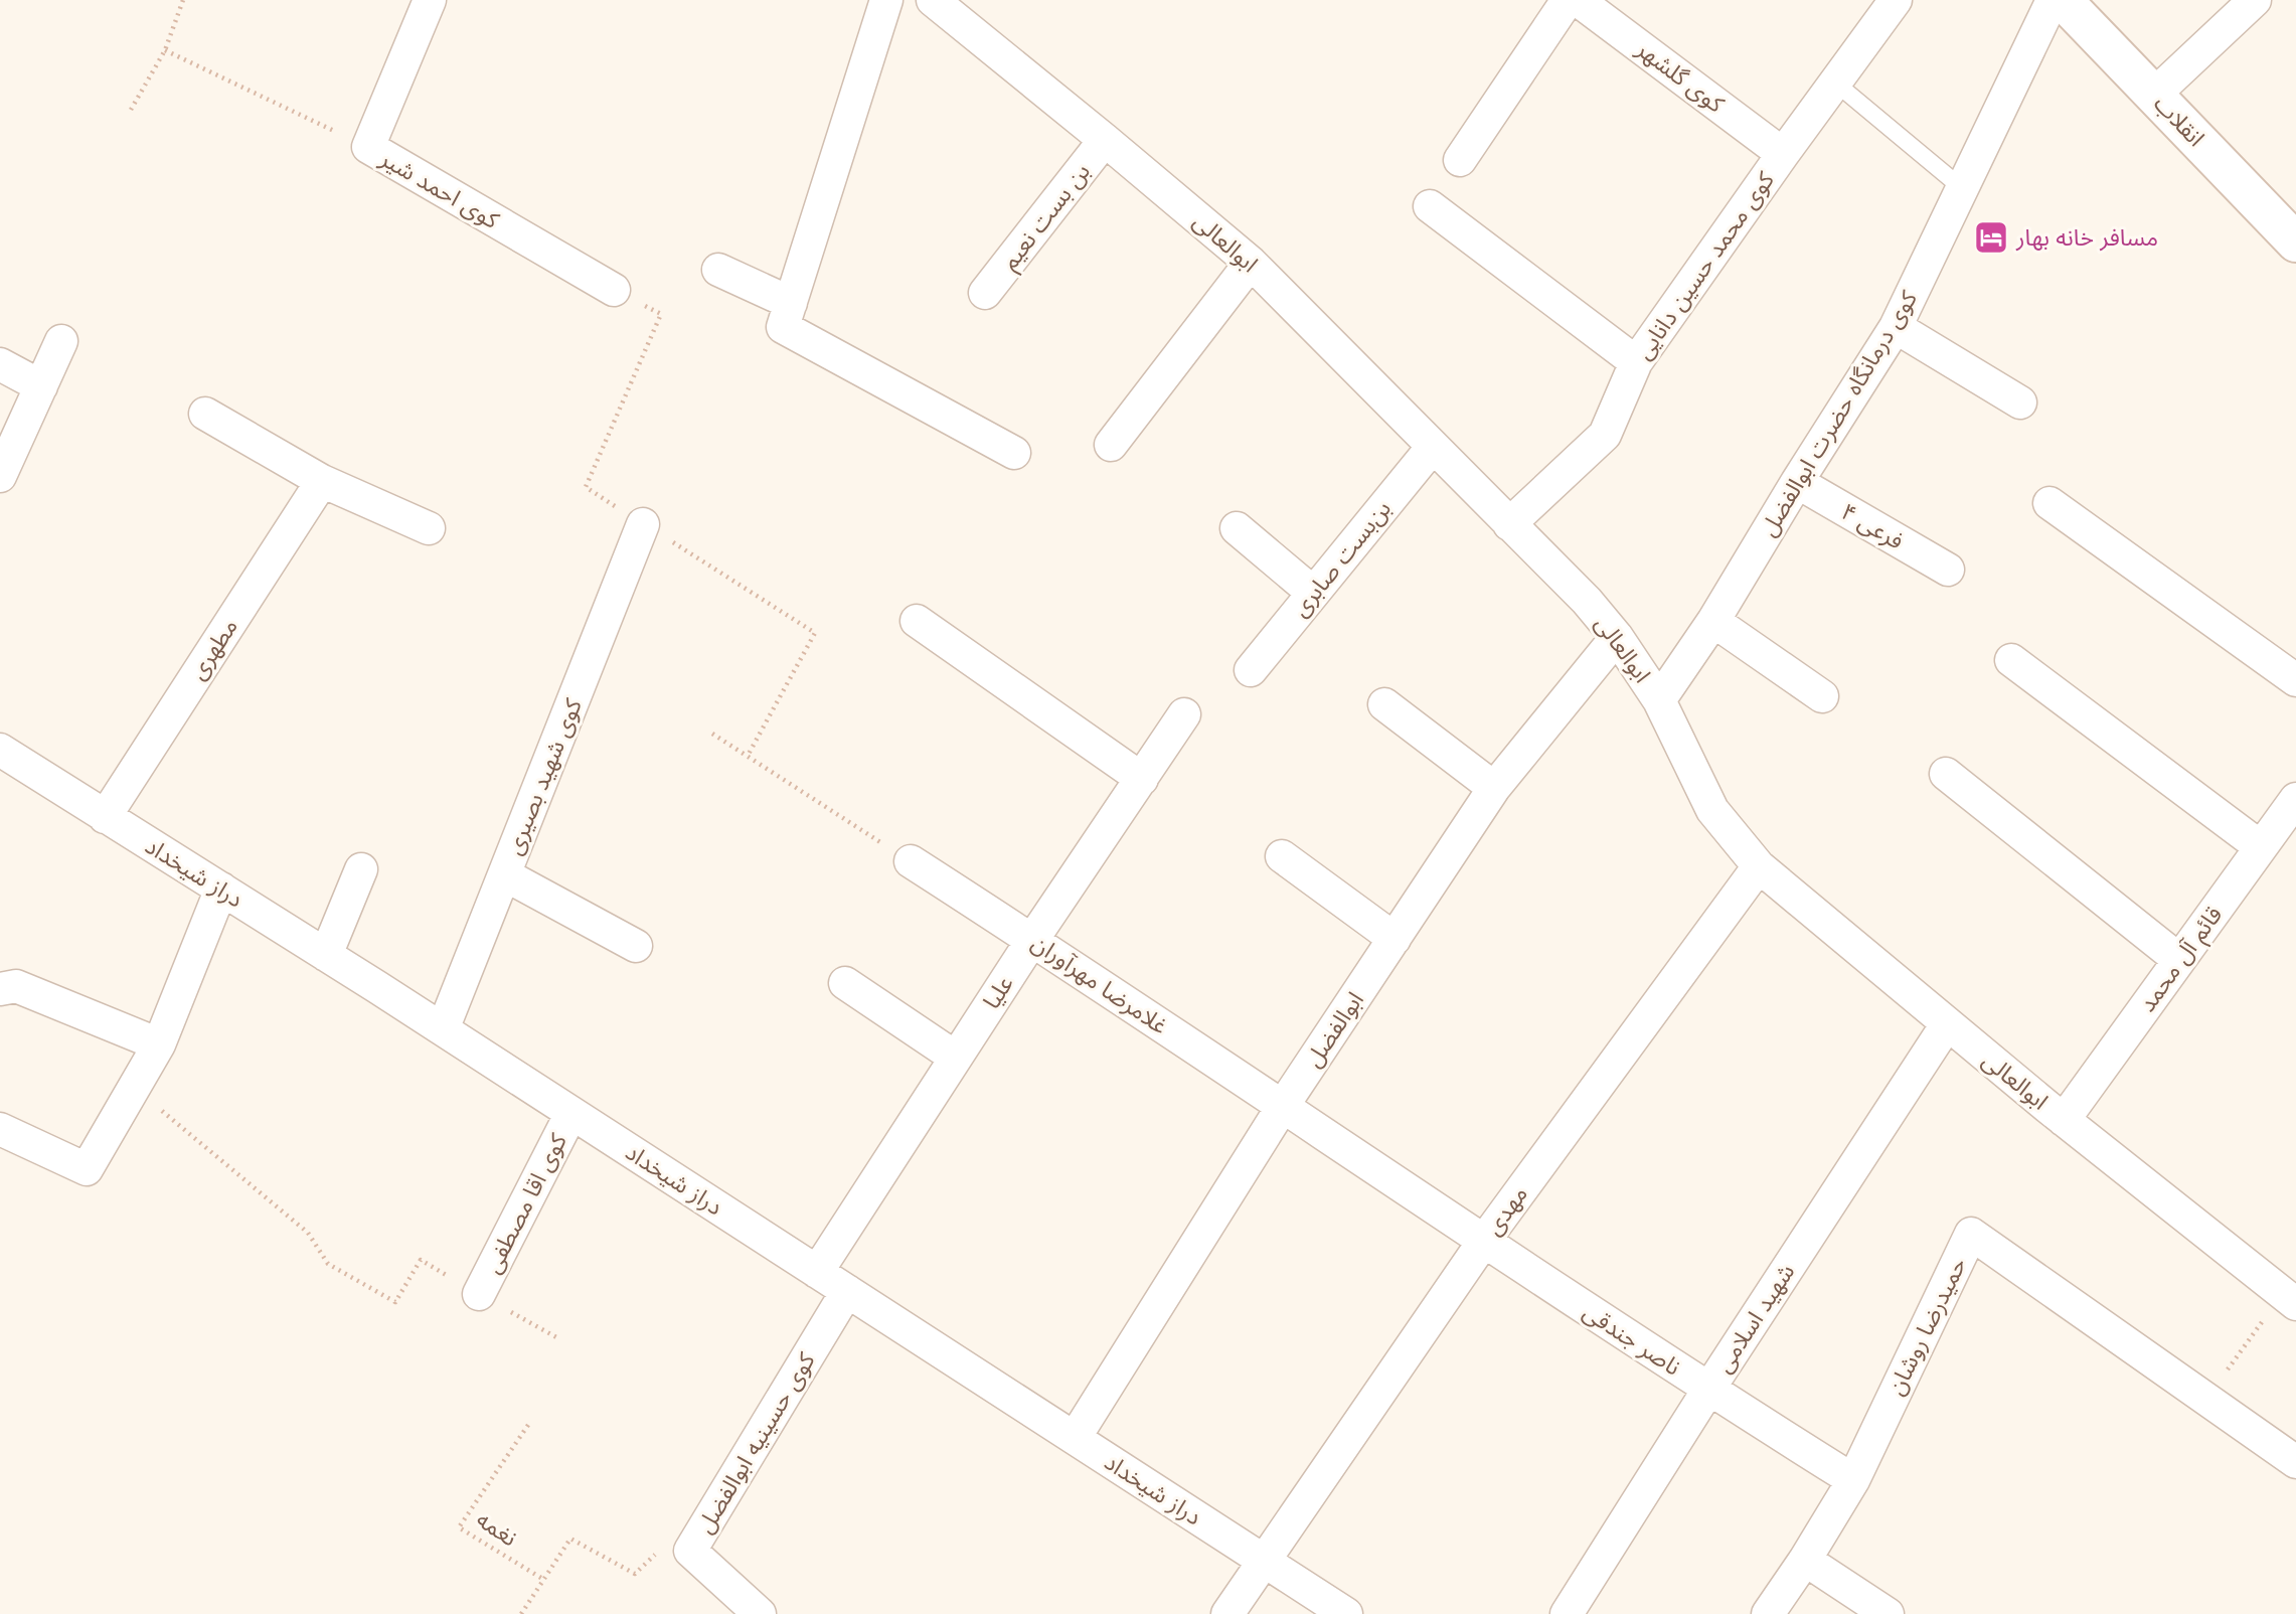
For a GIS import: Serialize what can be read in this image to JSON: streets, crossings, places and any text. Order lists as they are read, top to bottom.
{
  "streets": {
    "main road": ["انقلاب"],
    "street": [
      "کوی گلشهر",
      "کوی احمد شیر",
      "بن بست نعیم",
      "ابوالعالی",
      "کوی محمد حسین دانایی",
      "کوی درمانگاه حضرت ابوالفضل",
      "فرعی ۴",
      "بن‌بست صابری",
      "مطهری",
      "کوی شهید بصیری",
      "دراز شیخداد",
      "قائم آل محمد",
      "غلامرضا مهرآوران",
      "علیا",
      "ابوالفضل",
      "کوی اقا مصطفی",
      "مهدی",
      "شهید اسلامی",
      "حمیدرضا روشان",
      "ناصر جندقی",
      "کوی حسینیه ابوالفضل"
    ],
    "path": ["نغمه"]
  },
  "crossings": [
    ["کوی گلشهر", "کوی محمد حسین دانایی"],
    ["بن بست نعیم", "ابوالعالی"],
    ["ابوالعالی", "کوی محمد حسین دانایی"],
    ["ابوالعالی", "کوی درمانگاه حضرت ابوالفضل"],
    ["ابوالعالی", "بن‌بست صابری"],
    ["ابوالعالی", "قائم آل محمد"],
    ["ابوالعالی", "ابوالفضل"],
    ["ابوالعالی", "مهدی"],
    ["ابوالعالی", "شهید اسلامی"],
    ["کوی درمانگاه حضرت ابوالفضل", "فرعی ۴"],
    ["مطهری", "دراز شیخداد"],
    ["کوی شهید بصیری", "دراز شیخداد"],
    ["دراز شیخداد", "علیا"],
    ["دراز شیخداد", "ابوالفضل"],
    ["دراز شیخداد", "کوی اقا مصطفی"],
    ["دراز شیخداد", "مهدی"],
    ["دراز شیخداد", "کوی حسینیه ابوالفضل"],
    ["غلامرضا مهرآوران", "علیا"],
    ["غلامرضا مهرآوران", "ابوالفضل"],
    ["غلامرضا مهرآوران", "مهدی"],
    ["غلامرضا مهرآوران", "ناصر جندقی"],
    ["مهدی", "ناصر جندقی"],
    ["شهید اسلامی", "ناصر جندقی"],
    ["حمیدرضا روشان", "ناصر جندقی"]
  ],
  "places": {
    "hotel": ["مسافر خانه بهار"]
  }
}
